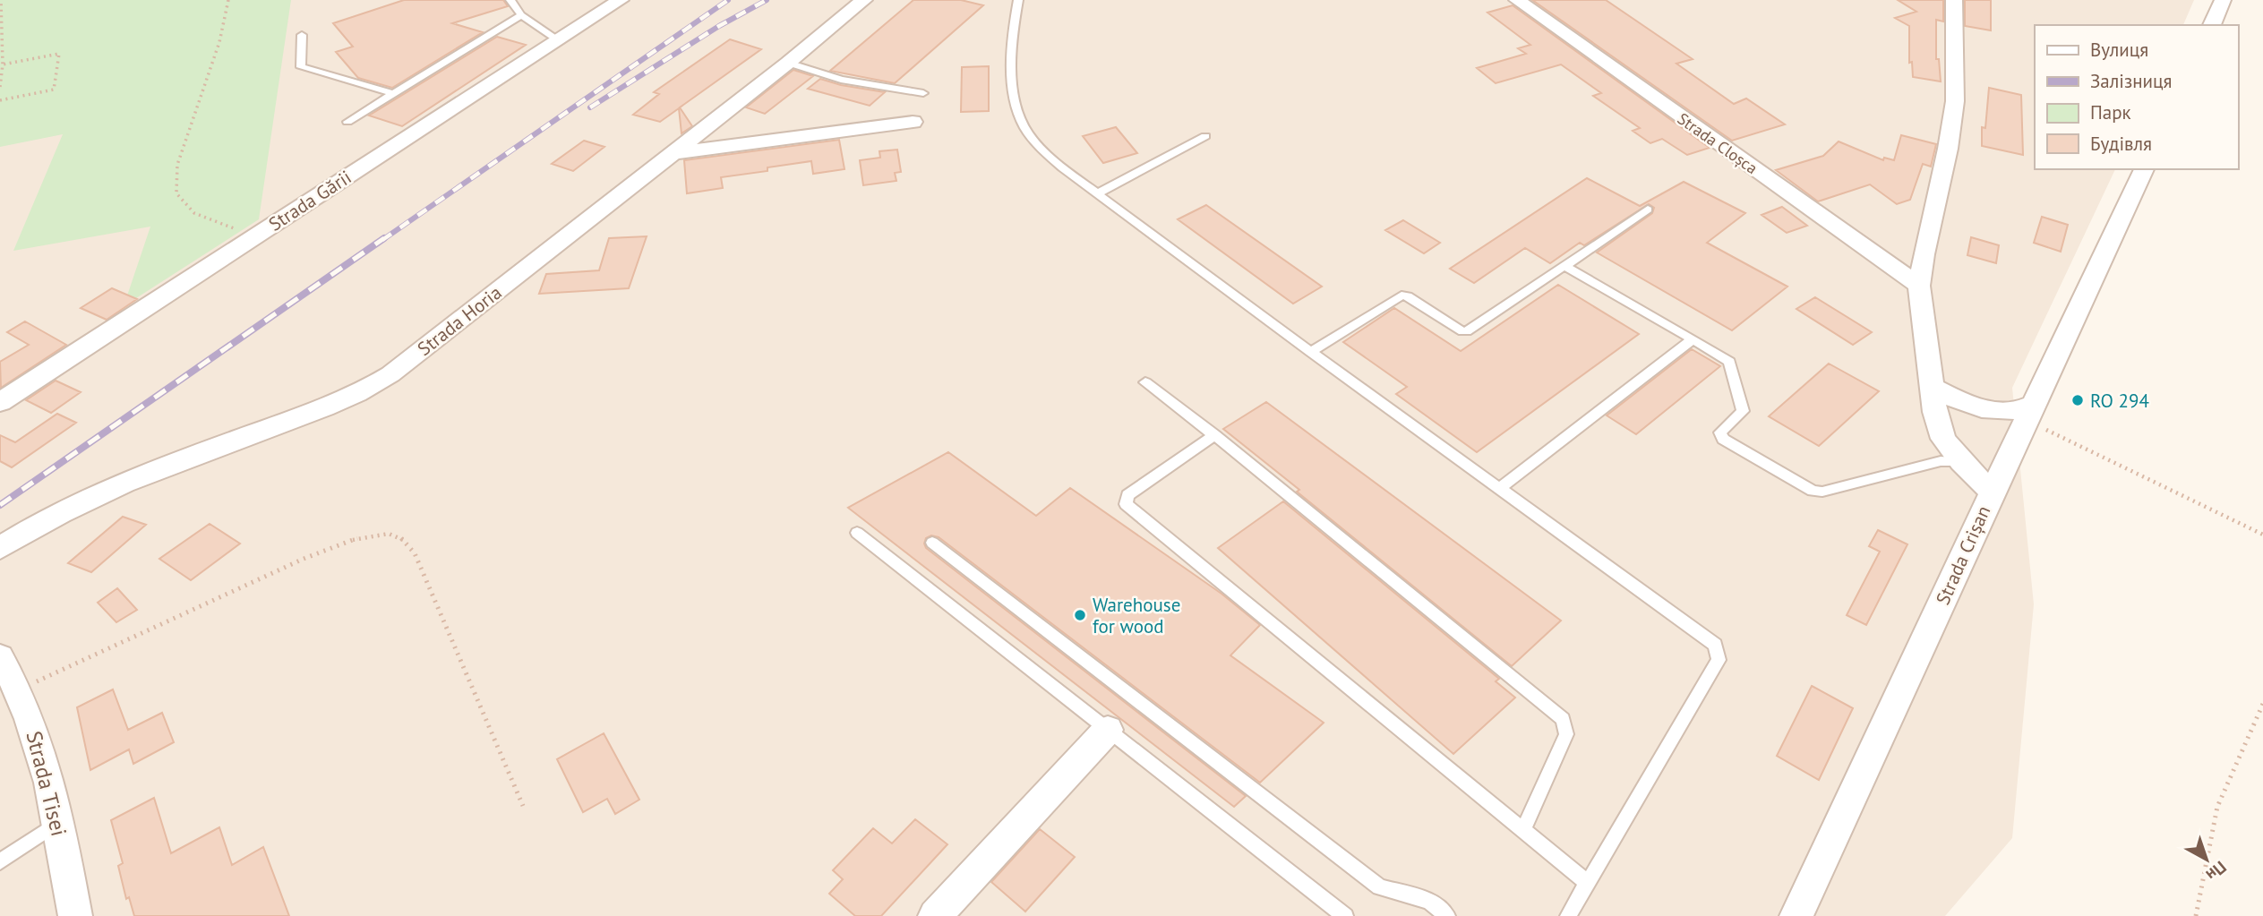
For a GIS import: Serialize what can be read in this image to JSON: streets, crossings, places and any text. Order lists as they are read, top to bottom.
{
  "streets": {
    "street": [
      "Strada Cloșca",
      "Strada Gării",
      "Strada Horia",
      "Strada Crișan",
      "Strada Tisei"
    ]
  },
  "crossings": [
    ["Strada Cloșca", "Strada Crișan"]
  ],
  "places": ["RO 294", "Warehouse for wood"],
  "legend": [
    "Вулиця",
    "Залізниця",
    "Парк",
    "Будівля"
  ],
  "north": "bottom right"
}
